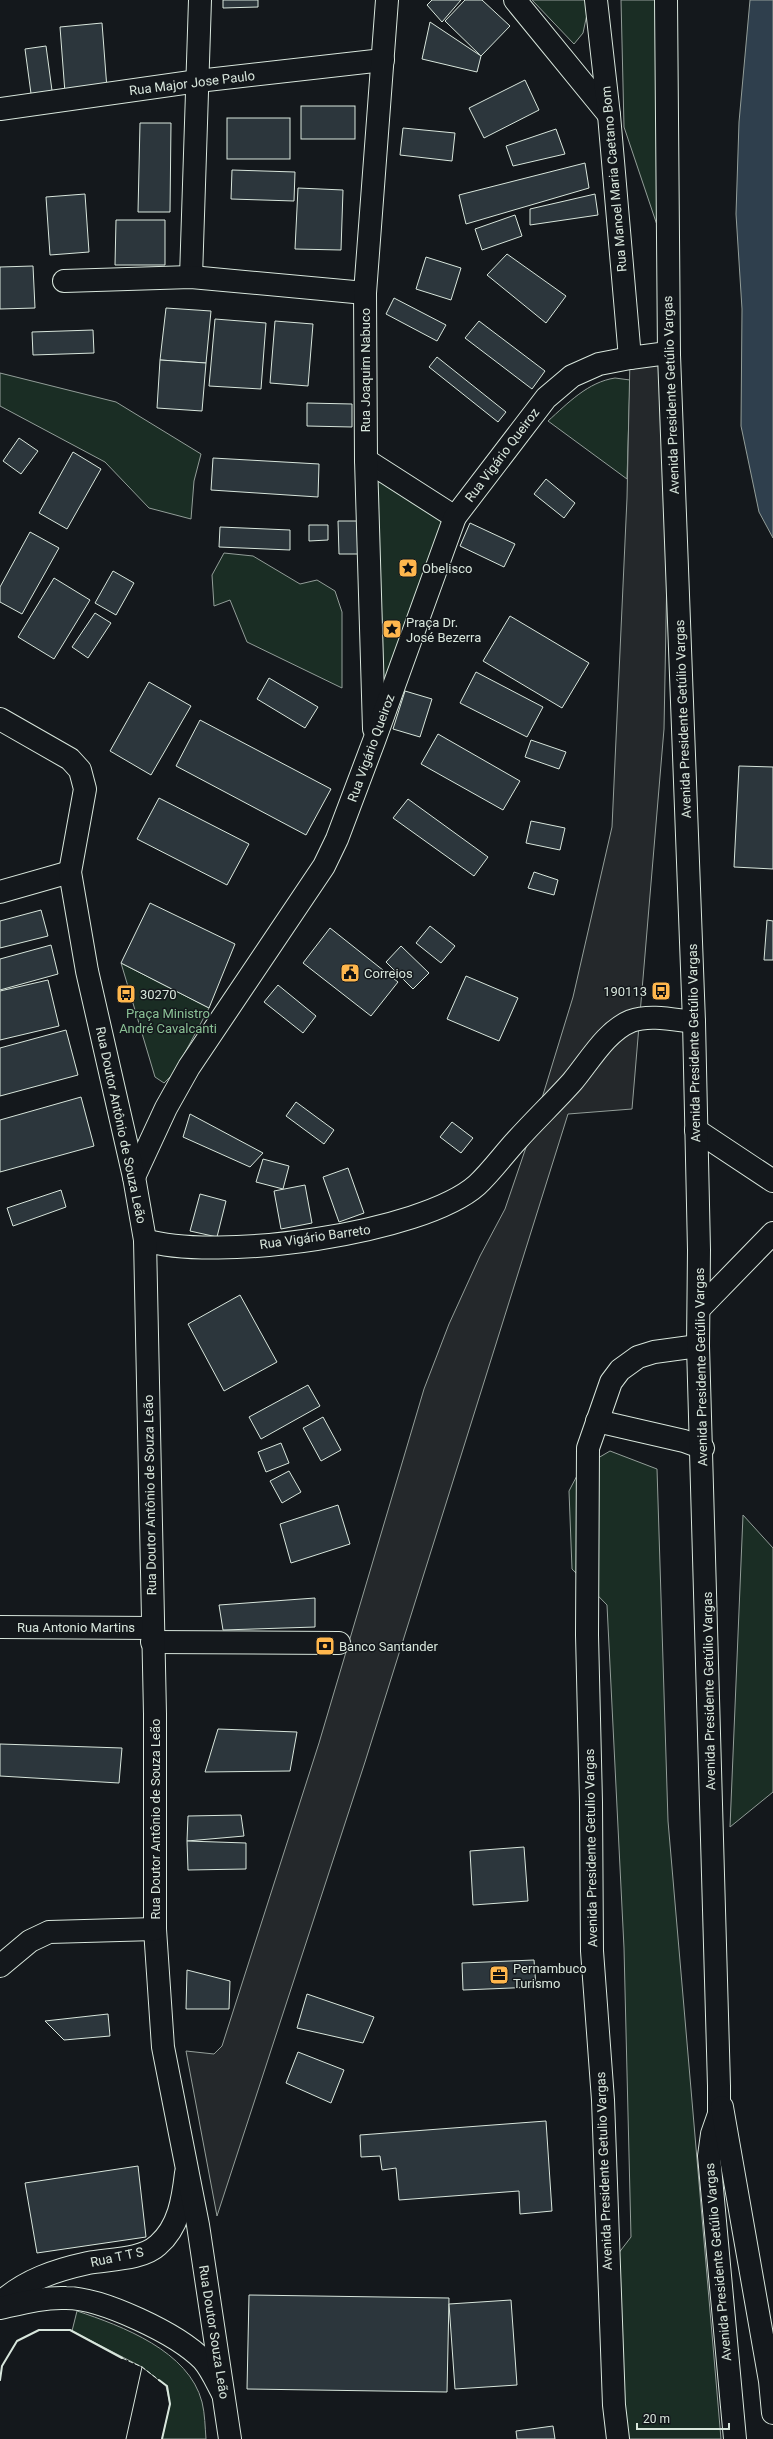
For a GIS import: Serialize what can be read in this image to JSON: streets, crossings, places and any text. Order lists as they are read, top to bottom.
{
  "streets": {
    "street": [
      "Rua Major Jose Paulo",
      "Rua Manoel Maria Caetano Bom",
      "Rua Joaquim Nabuco",
      "Avenida Presidente Getúlio Vargas",
      "Rua Vigário Queiroz",
      "Rua Doutor Antônio de Souza Leão",
      "Rua Vigário Barreto",
      "Rua Antonio Martins",
      "Avenida Presidente Getulio Vargas",
      "Rua T T S",
      "Rua Doutor Souza Leão"
    ]
  },
  "crossings": [
    ["Rua Major Jose Paulo", "Rua Joaquim Nabuco"],
    ["Rua Manoel Maria Caetano Bom", "Rua Vigário Queiroz"],
    ["Rua Joaquim Nabuco", "Rua Vigário Queiroz"],
    ["Avenida Presidente Getúlio Vargas", "Rua Vigário Queiroz"],
    ["Avenida Presidente Getúlio Vargas", "Rua Vigário Barreto"],
    ["Avenida Presidente Getúlio Vargas", "Avenida Presidente Getulio Vargas"],
    ["Rua Vigário Queiroz", "Rua Doutor Antônio de Souza Leão"],
    ["Rua Doutor Antônio de Souza Leão", "Rua Vigário Barreto"],
    ["Rua Doutor Antônio de Souza Leão", "Rua Antonio Martins"],
    ["Rua Doutor Antônio de Souza Leão", "Rua T T S"],
    ["Rua Doutor Antônio de Souza Leão", "Rua Doutor Souza Leão"]
  ],
  "parks": ["Praça Ministro André Cavalcanti"],
  "places": {
    "place": ["Obelisco", "Praça Dr. José Bezerra"],
    "public building": ["Correios"],
    "bus stop": ["190113", "30270"],
    "bank": ["Banco Santander"],
    "office": ["Pernambuco Turismo"]
  },
  "scale_bar": "20 m"
}
